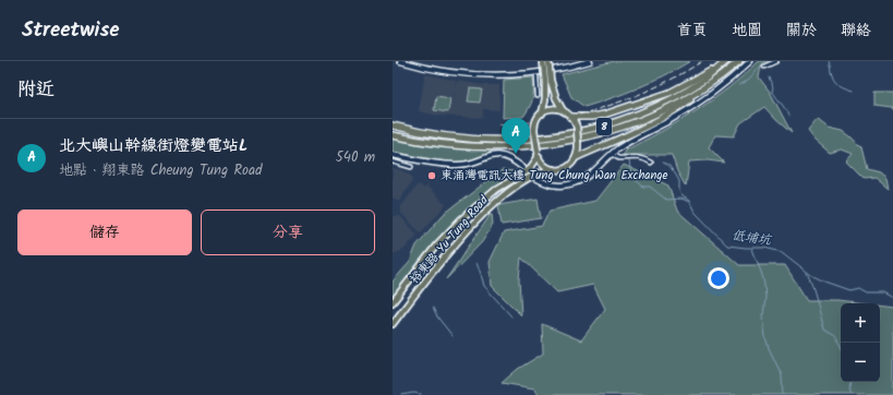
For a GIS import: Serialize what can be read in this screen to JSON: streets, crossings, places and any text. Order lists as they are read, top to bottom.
{
  "streets": {
    "highway": ["8"],
    "main road": ["裕東路 Yu Tung Road"]
  },
  "water": ["低埔坑"],
  "places": ["東涌灣電訊大樓 Tung Chung Wan Exchange"],
  "page": {
    "header": "Streetwise",
    "nav": [
      "首頁",
      "地圖",
      "關於",
      "聯絡"
    ],
    "heading": "附近",
    "list": [
      {
        "mark": "A",
        "name": "北大嶼山幹線街燈變電站L",
        "note": "地點 · 翔東路 Cheung Tung Road",
        "value": "540 m"
      }
    ],
    "pins": "A",
    "buttons": ["儲存", "分享"],
    "map_buttons": ["+", "−"]
  }
}
